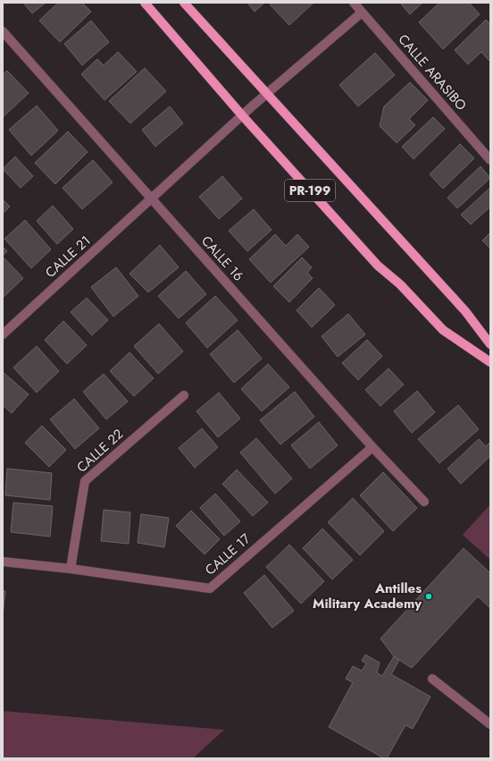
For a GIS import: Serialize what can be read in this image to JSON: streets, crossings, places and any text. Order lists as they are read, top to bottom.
{
  "streets": {
    "main road": ["PR-199"],
    "street": [
      "CALLE ARASIBO",
      "CALLE 21",
      "CALLE 16",
      "CALLE 22",
      "CALLE 17"
    ]
  },
  "crossings": [
    ["CALLE ARASIBO", "CALLE 21"],
    ["PR-199", "CALLE 21"],
    ["CALLE 21", "CALLE 16"],
    ["CALLE 16", "CALLE 17"],
    ["CALLE 22", "CALLE 17"]
  ],
  "places": ["Antilles Military Academy"]
}
